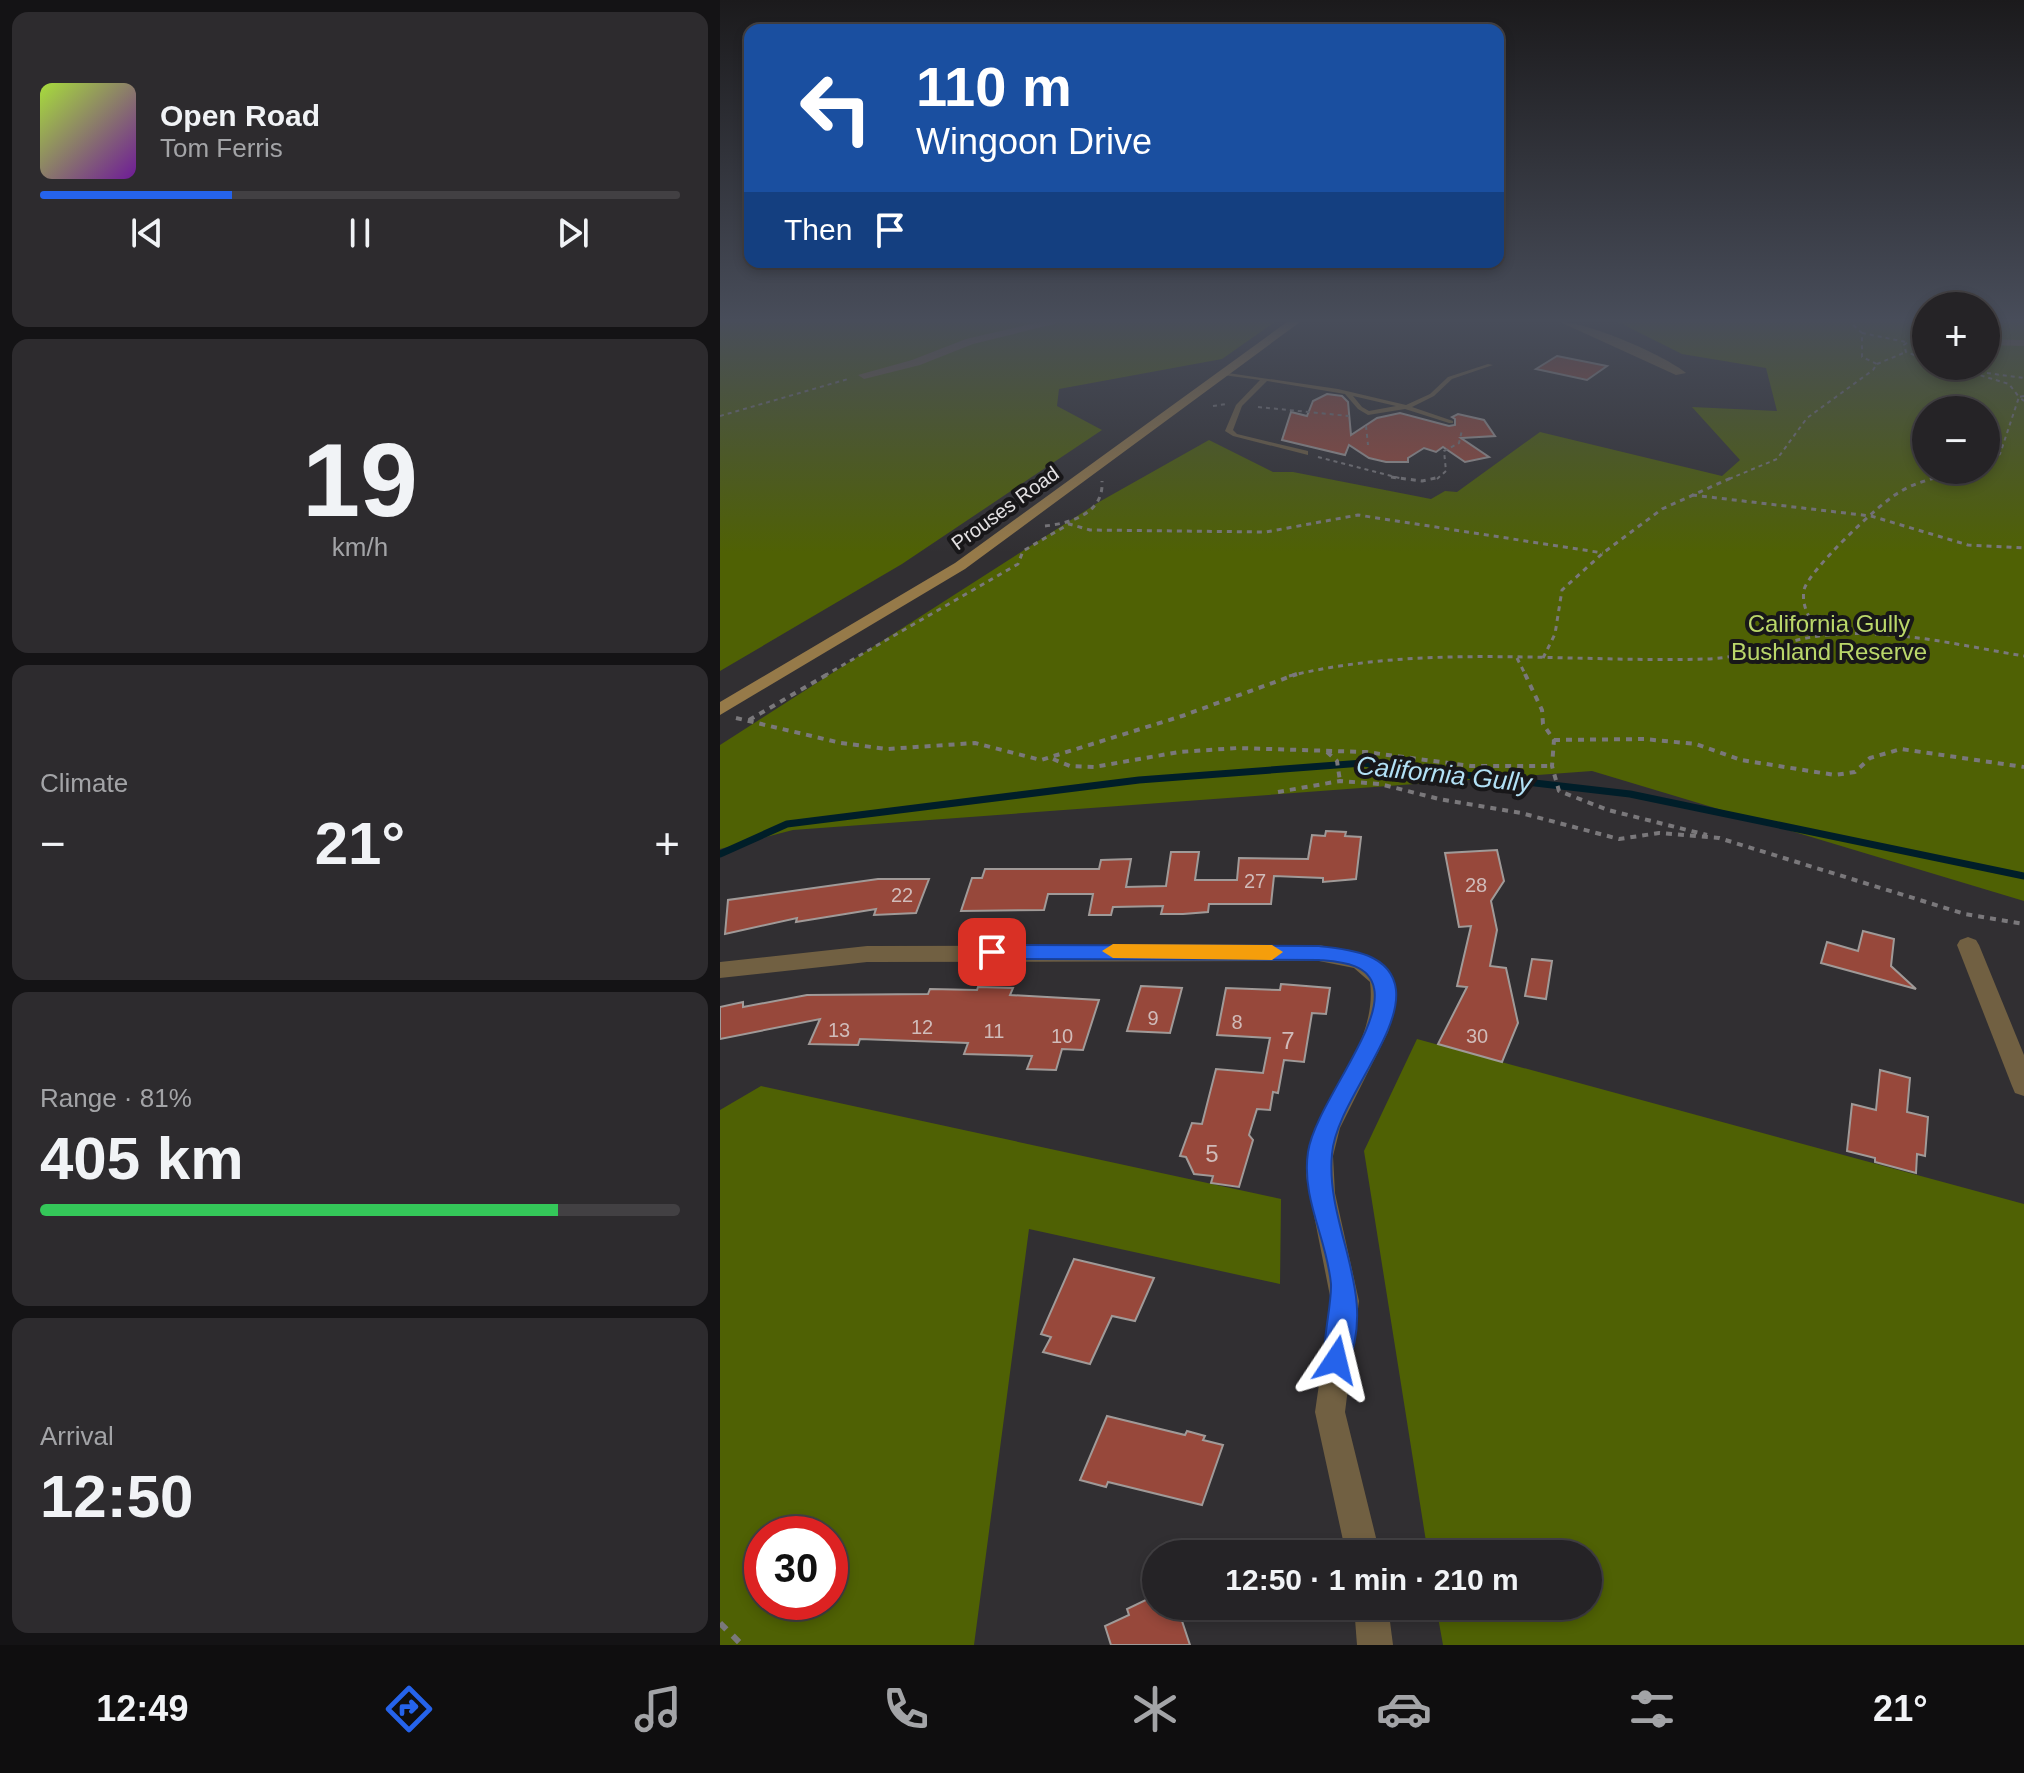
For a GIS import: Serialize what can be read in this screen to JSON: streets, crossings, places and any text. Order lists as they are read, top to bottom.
{
  "streets": {
    "street": ["Prouses Road"]
  },
  "water": ["California Gully"],
  "parks": ["California Gully Bushland Reserve"],
  "house_numbers": [
    "27",
    "28",
    "22",
    "9",
    "8",
    "12",
    "13",
    "11",
    "10",
    "30",
    "7",
    "5"
  ],
  "page": {
    "turn": ["110 m", "Wingoon Drive"],
    "song": ["Open Road", "Tom Ferris"],
    "then": "Then",
    "map_buttons": ["+", "−"],
    "tile": [
      ["19", "km/h"],
      "Climate",
      ["Range · 81%", "405 km"],
      ["Arrival", "12:50"]
    ],
    "heat": ["−", "21°", "+"],
    "limit": "30",
    "trip": "12:50 · 1 min · 210 m",
    "tabs": ["12:49", "21°"]
  }
}
